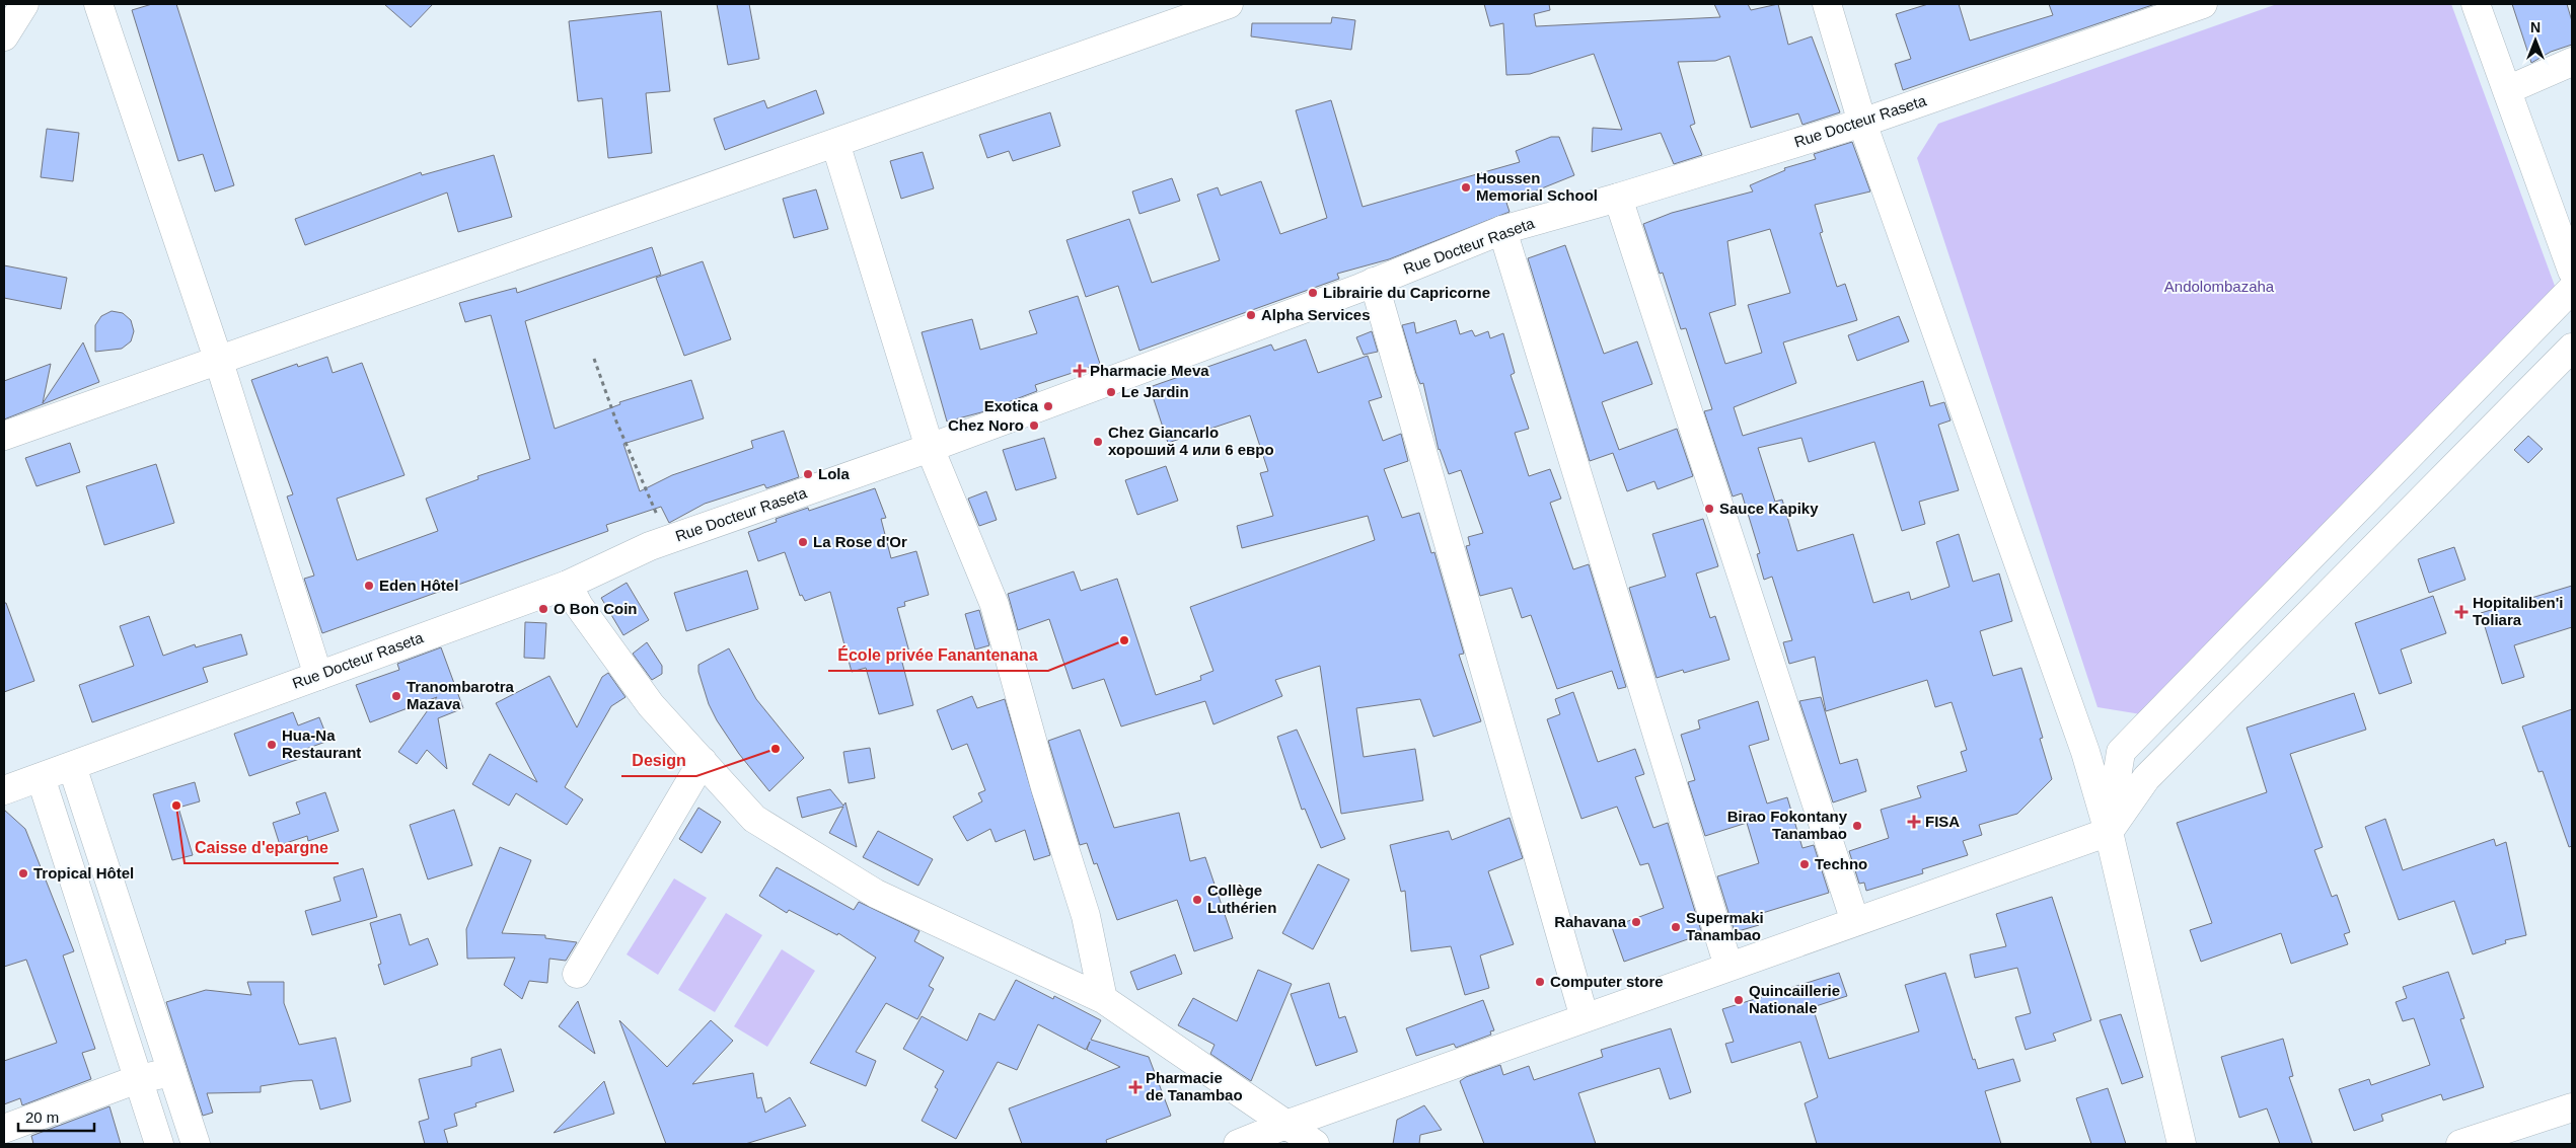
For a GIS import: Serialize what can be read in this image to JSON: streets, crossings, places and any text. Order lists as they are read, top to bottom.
{
  "streets": {
    "street": ["Rue Docteur Raseta"]
  },
  "parks": ["Andolombazaha"],
  "places": {
    "other": [
      "Houssen Memorial School",
      "Librairie du Capricorne",
      "Alpha Services",
      "Le Jardin",
      "Exotica",
      "Chez Noro",
      "Chez Giancarlo хороший 4 или 6 евро",
      "Lola",
      "Sauce Kapiky",
      "La Rose d'Or",
      "Eden Hôtel",
      "O Bon Coin",
      "École privée Fanantenana",
      "Tranombarotra Mazava",
      "Hua-Na Restaurant",
      "Design",
      "Caisse d'epargne",
      "Birao Fokontany Tanambao",
      "Techno",
      "Tropical Hôtel",
      "Collège Luthérien",
      "Rahavana",
      "Supermaki Tanambao",
      "Computer store",
      "Quincaillerie Nationale"
    ],
    "health": [
      "Pharmacie Meva",
      "Hopitaliben'i Toliara",
      "FISA",
      "Pharmacie de Tanambao"
    ]
  },
  "scale_bar": "20 m",
  "north": "top"
}
